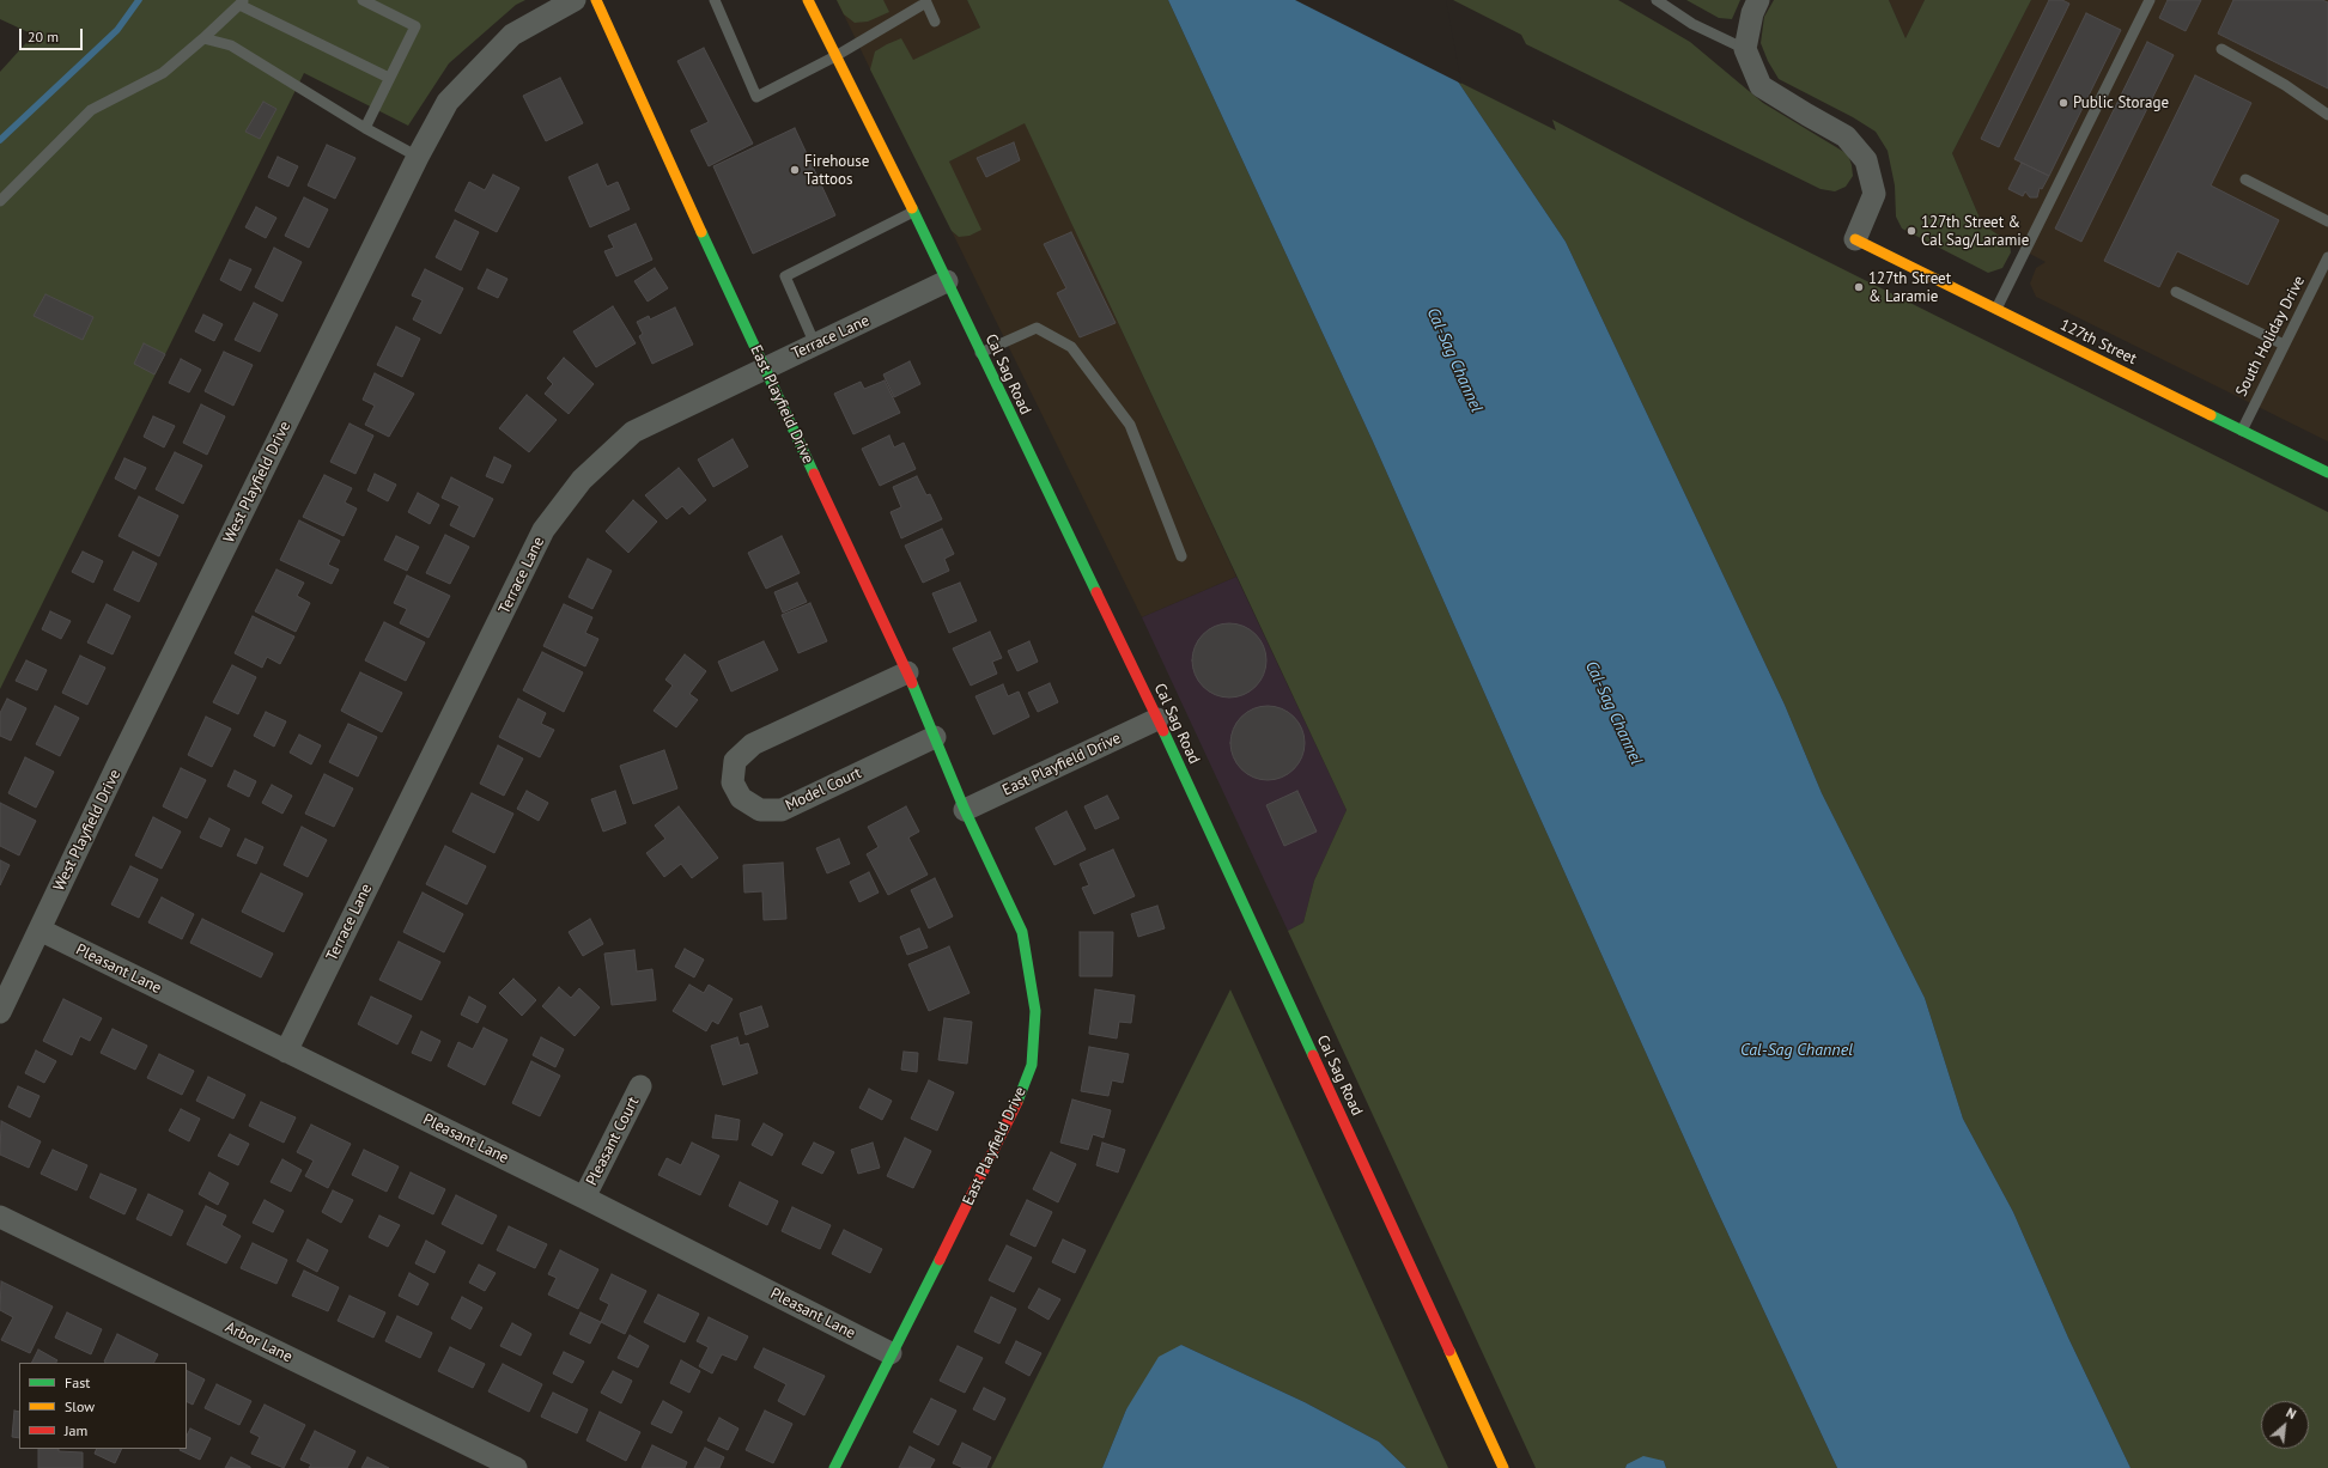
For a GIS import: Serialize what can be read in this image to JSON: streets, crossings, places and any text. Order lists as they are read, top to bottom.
{
  "streets": {
    "main road": ["127th Street", "Cal Sag Road", "East Playfield Drive"],
    "street": [
      "Terrace Lane",
      "West Playfield Drive",
      "Model Court",
      "Pleasant Lane",
      "Pleasant Court",
      "Arbor Lane"
    ],
    "lane": ["South Holiday Drive"]
  },
  "crossings": [
    ["South Holiday Drive", "127th Street"],
    ["Terrace Lane", "Cal Sag Road"],
    ["Terrace Lane", "East Playfield Drive"],
    ["Terrace Lane", "Pleasant Lane"],
    ["Cal Sag Road", "East Playfield Drive"],
    ["East Playfield Drive", "Model Court"],
    ["East Playfield Drive", "Pleasant Lane"],
    ["West Playfield Drive", "Pleasant Lane"],
    ["Pleasant Lane", "Pleasant Court"]
  ],
  "water": ["Cal-Sag Channel"],
  "places": [
    "Public Storage",
    "Firehouse Tattoos",
    "127th Street & Cal Sag/Laramie",
    "127th Street & Laramie"
  ],
  "legend": ["Fast", "Slow", "Jam"],
  "scale_bar": "20 m",
  "north": "top right"
}
